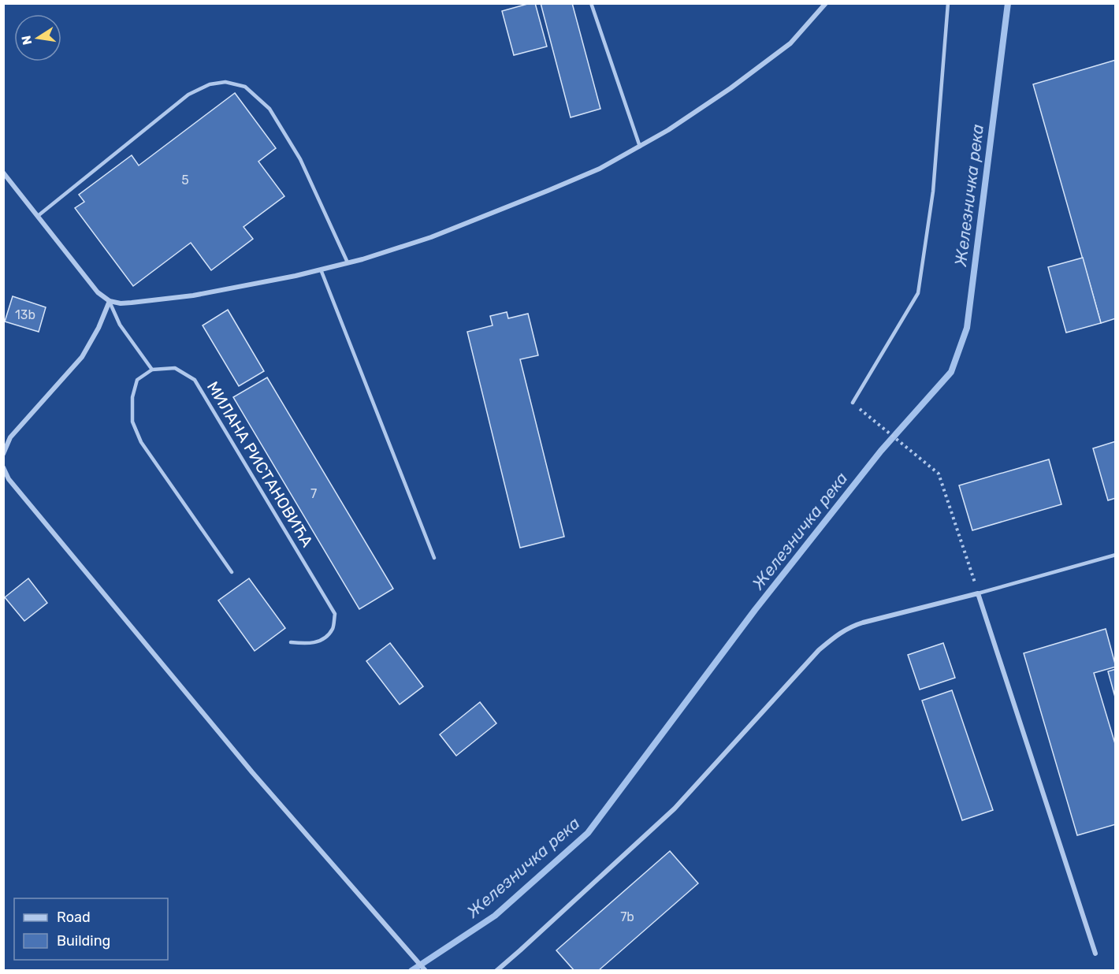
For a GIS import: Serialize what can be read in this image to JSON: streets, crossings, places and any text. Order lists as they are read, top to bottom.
{
  "streets": {
    "lane": ["МИЛАНА РИСТАНОВИЋА"]
  },
  "water": ["Железничка река"],
  "house_numbers": [
    "5",
    "13b",
    "7",
    "7b"
  ],
  "legend": ["Road", "Building"],
  "north": "left"
}
